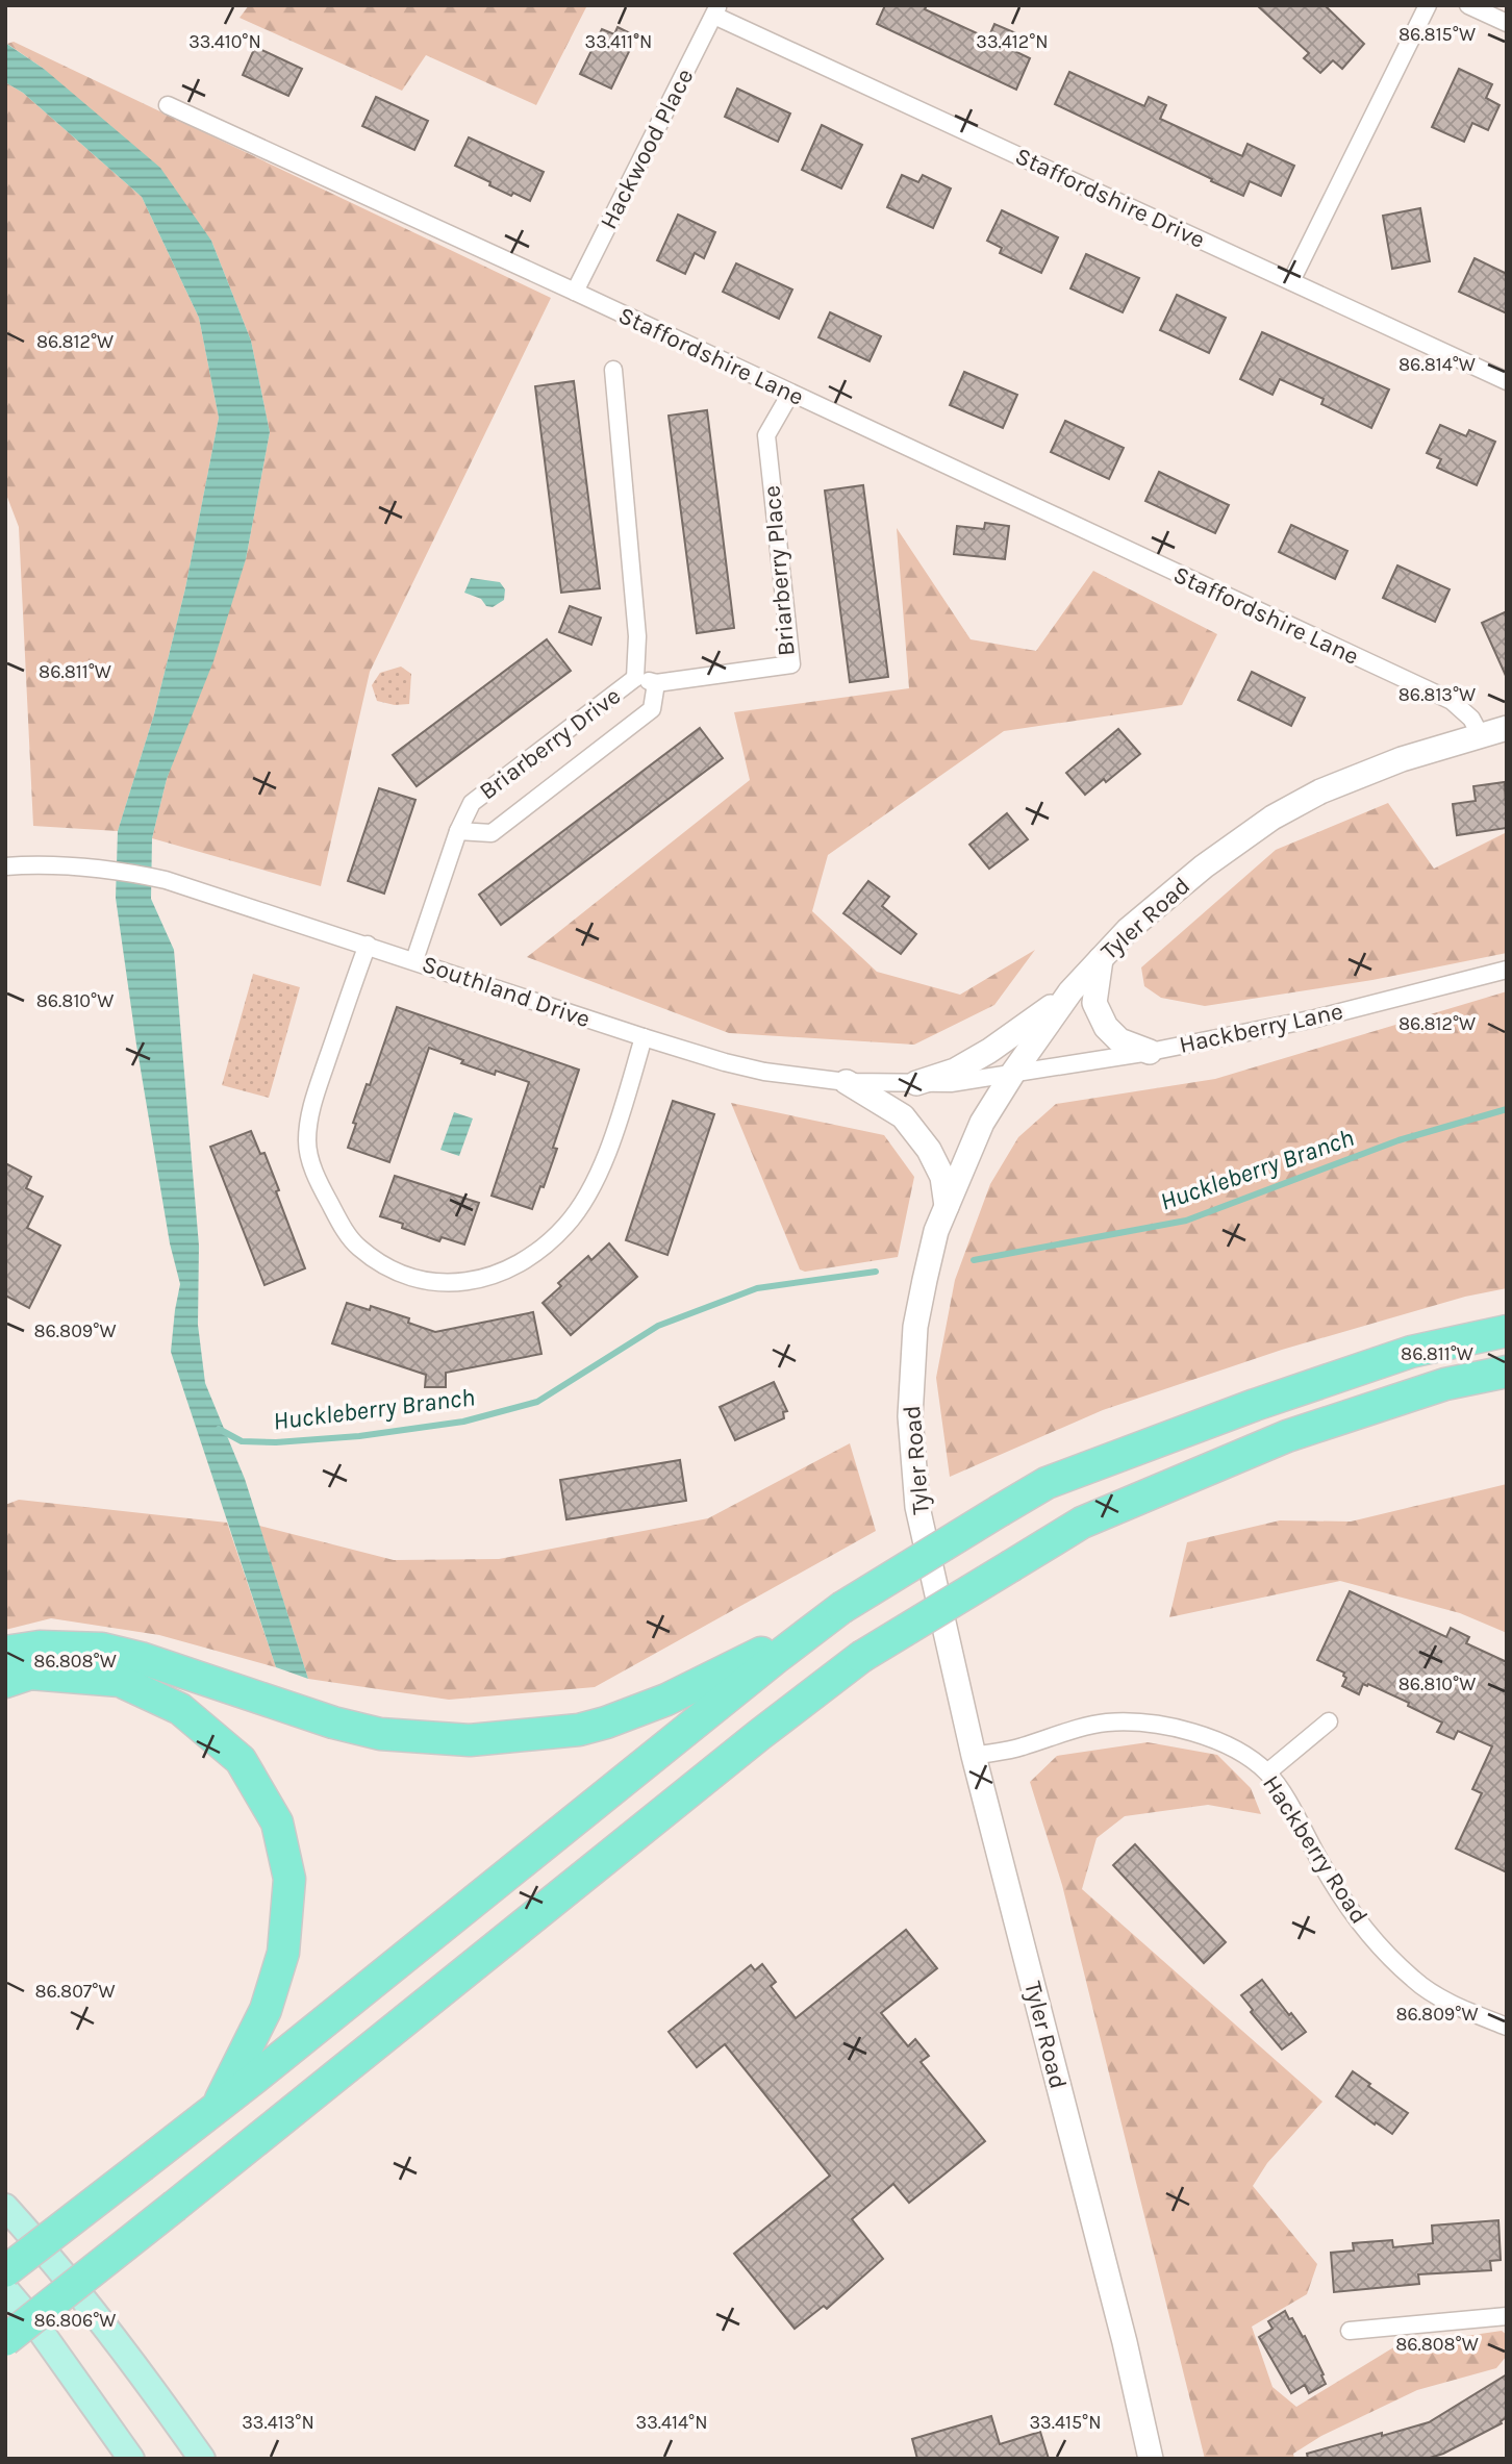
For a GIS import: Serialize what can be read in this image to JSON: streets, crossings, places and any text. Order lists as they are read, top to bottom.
{
  "streets": {
    "street": [
      "Hackwood Place",
      "Staffordshire Drive",
      "Staffordshire Lane",
      "Briarberry Place",
      "Briarberry Drive",
      "Tyler Road",
      "Southland Drive",
      "Hackberry Lane",
      "Hackberry Road"
    ]
  },
  "crossings": [
    ["Hackwood Place", "Staffordshire Drive"],
    ["Hackwood Place", "Staffordshire Lane"],
    ["Staffordshire Lane", "Briarberry Place"],
    ["Staffordshire Lane", "Tyler Road"],
    ["Briarberry Place", "Briarberry Drive"],
    ["Briarberry Drive", "Southland Drive"],
    ["Tyler Road", "Southland Drive"],
    ["Tyler Road", "Hackberry Lane"],
    ["Tyler Road", "Hackberry Road"],
    ["Southland Drive", "Hackberry Lane"]
  ],
  "water": ["Huckleberry Branch"],
  "coordinates": [
    "86.815°W",
    "33.410°N",
    "33.411°N",
    "33.412°N",
    "86.812°W",
    "86.814°W",
    "86.811°W",
    "86.813°W",
    "86.810°W",
    "86.809°W",
    "86.808°W",
    "86.807°W",
    "86.806°W",
    "33.413°N",
    "33.414°N",
    "33.415°N"
  ]
}
